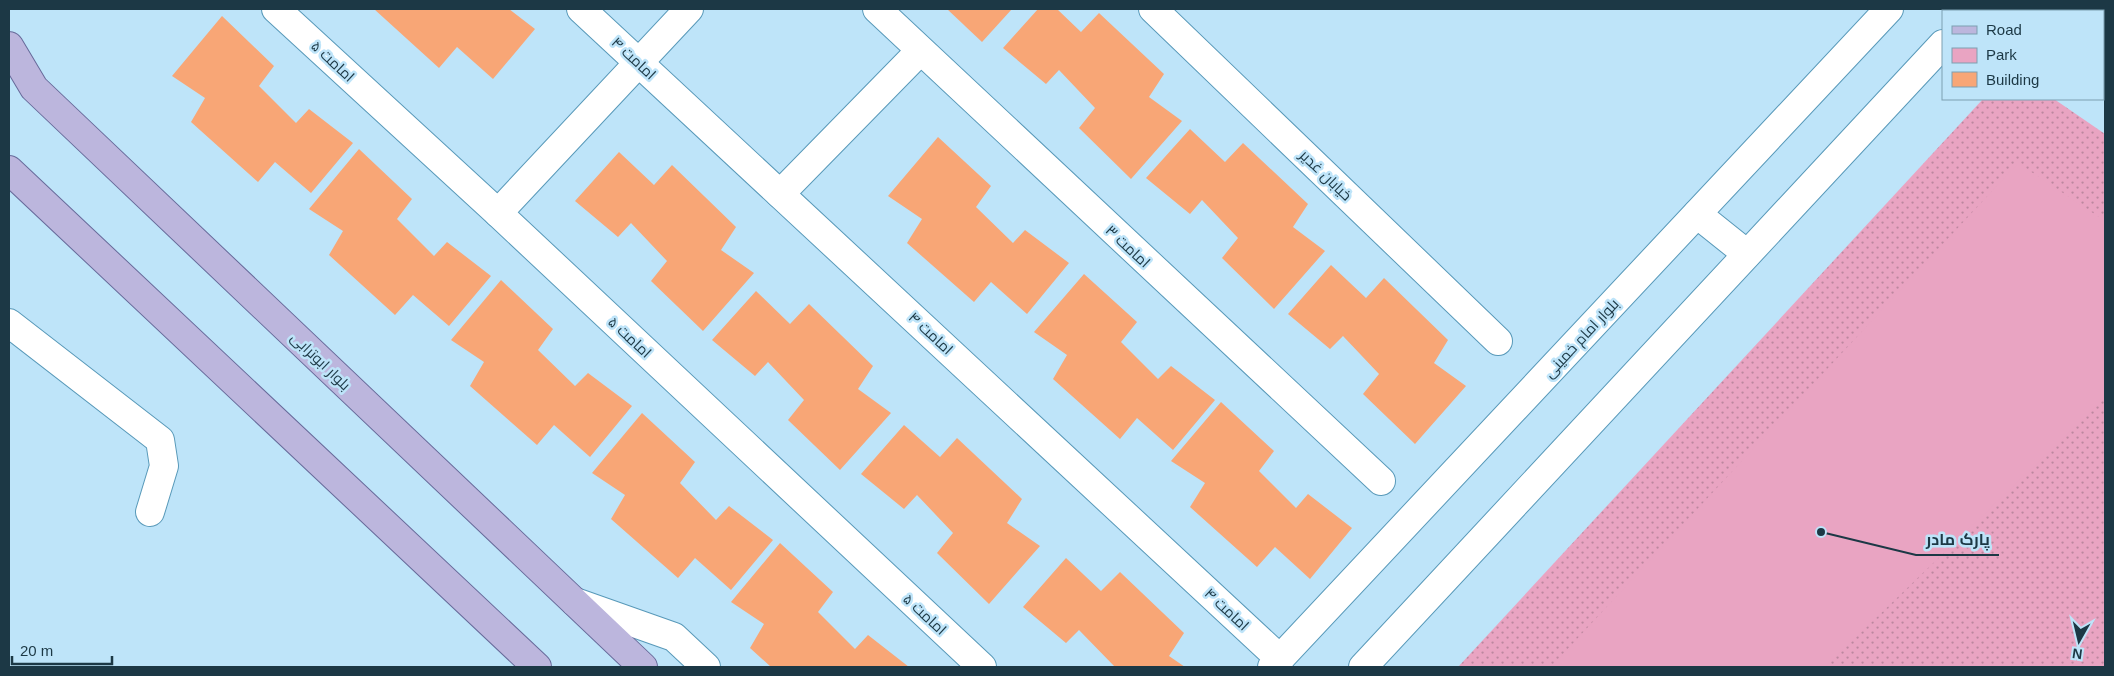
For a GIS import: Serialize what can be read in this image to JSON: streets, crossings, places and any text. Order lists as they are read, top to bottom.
{
  "streets": {
    "main road": ["بلوار ابوترابی"],
    "street": [
      "امامت ۴",
      "امامت ۵",
      "خیابان غدیر",
      "امامت ۳",
      "بلوار امام خمینی"
    ]
  },
  "crossings": [
    ["امامت ۴", "بلوار امام خمینی"]
  ],
  "places": ["پارک مادر"],
  "legend": ["Road", "Park", "Building"],
  "scale_bar": "20 m",
  "north": "bottom"
}
